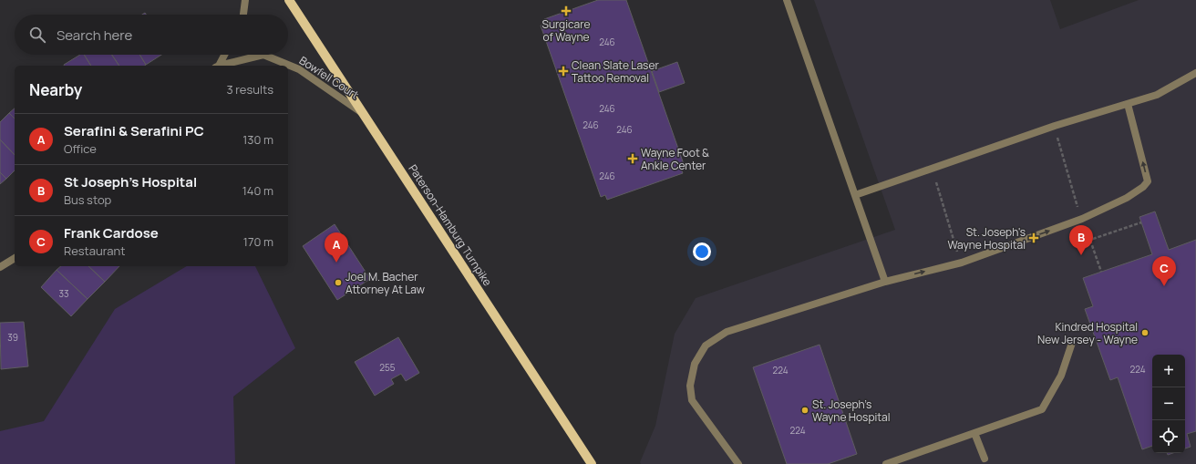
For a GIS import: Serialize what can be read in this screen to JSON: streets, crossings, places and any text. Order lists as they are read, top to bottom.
{
  "streets": {
    "main road": ["Paterson-Hamburg Turnpike"],
    "street": ["Bowfell Court"]
  },
  "crossings": [
    ["Bowfell Court", "Paterson-Hamburg Turnpike"]
  ],
  "places": {
    "health": [
      "Surgicare of Wayne",
      "Clean Slate Laser Tattoo Removal",
      "Wayne Foot & Ankle Center",
      "St. Joseph's Wayne Hospital"
    ],
    "other": ["Joel M. Bacher Attorney At Law", "Kindred Hospital New Jersey - Wayne", "St. Joseph’s Wayne Hospital"]
  },
  "house_numbers": [
    "246",
    "246",
    "246",
    "246",
    "246",
    "33",
    "39",
    "255",
    "224",
    "224",
    "224"
  ],
  "page": {
    "search": "Search here",
    "heading": ["Nearby", "3 results"],
    "list": [
      {
        "mark": "A",
        "name": "Serafini & Serafini PC",
        "note": "Office",
        "value": "130 m"
      },
      {
        "mark": "B",
        "name": "St Joseph's Hospital",
        "note": "Bus stop",
        "value": "140 m"
      },
      {
        "mark": "C",
        "name": "Frank Cardose",
        "note": "Restaurant",
        "value": "170 m"
      }
    ],
    "pins": ["B", "A", "C"],
    "map_buttons": ["+", "−"]
  }
}
